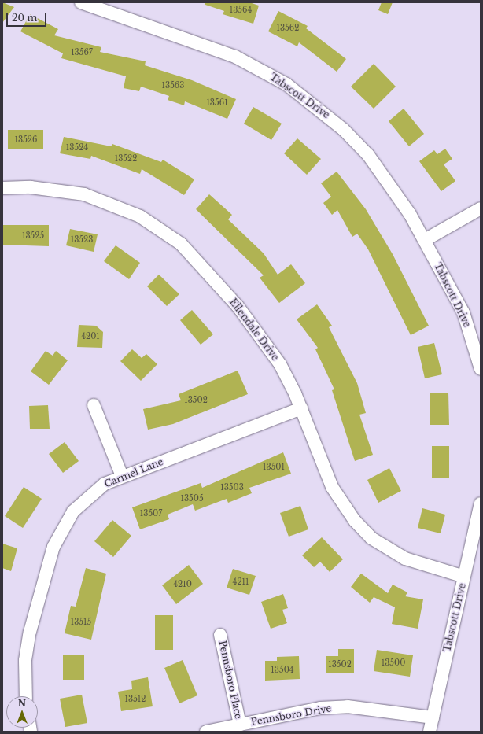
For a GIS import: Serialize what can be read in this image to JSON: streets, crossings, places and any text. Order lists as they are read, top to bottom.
{
  "streets": {
    "street": [
      "Tabscott Drive",
      "Ellendale Drive",
      "Carmel Lane",
      "Pennsboro Place",
      "Pennsboro Drive"
    ]
  },
  "crossings": [
    ["Tabscott Drive", "Ellendale Drive"],
    ["Tabscott Drive", "Pennsboro Drive"],
    ["Ellendale Drive", "Carmel Lane"],
    ["Pennsboro Place", "Pennsboro Drive"]
  ],
  "house_numbers": [
    "13564",
    "13562",
    "13567",
    "13563",
    "13561",
    "13526",
    "13524",
    "13522",
    "13525",
    "13523",
    "4201",
    "13502",
    "13501",
    "13503",
    "13505",
    "13507",
    "4211",
    "4210",
    "13515",
    "13500",
    "13502",
    "13504",
    "13512"
  ],
  "scale_bar": "20 m",
  "north": "top"
}
